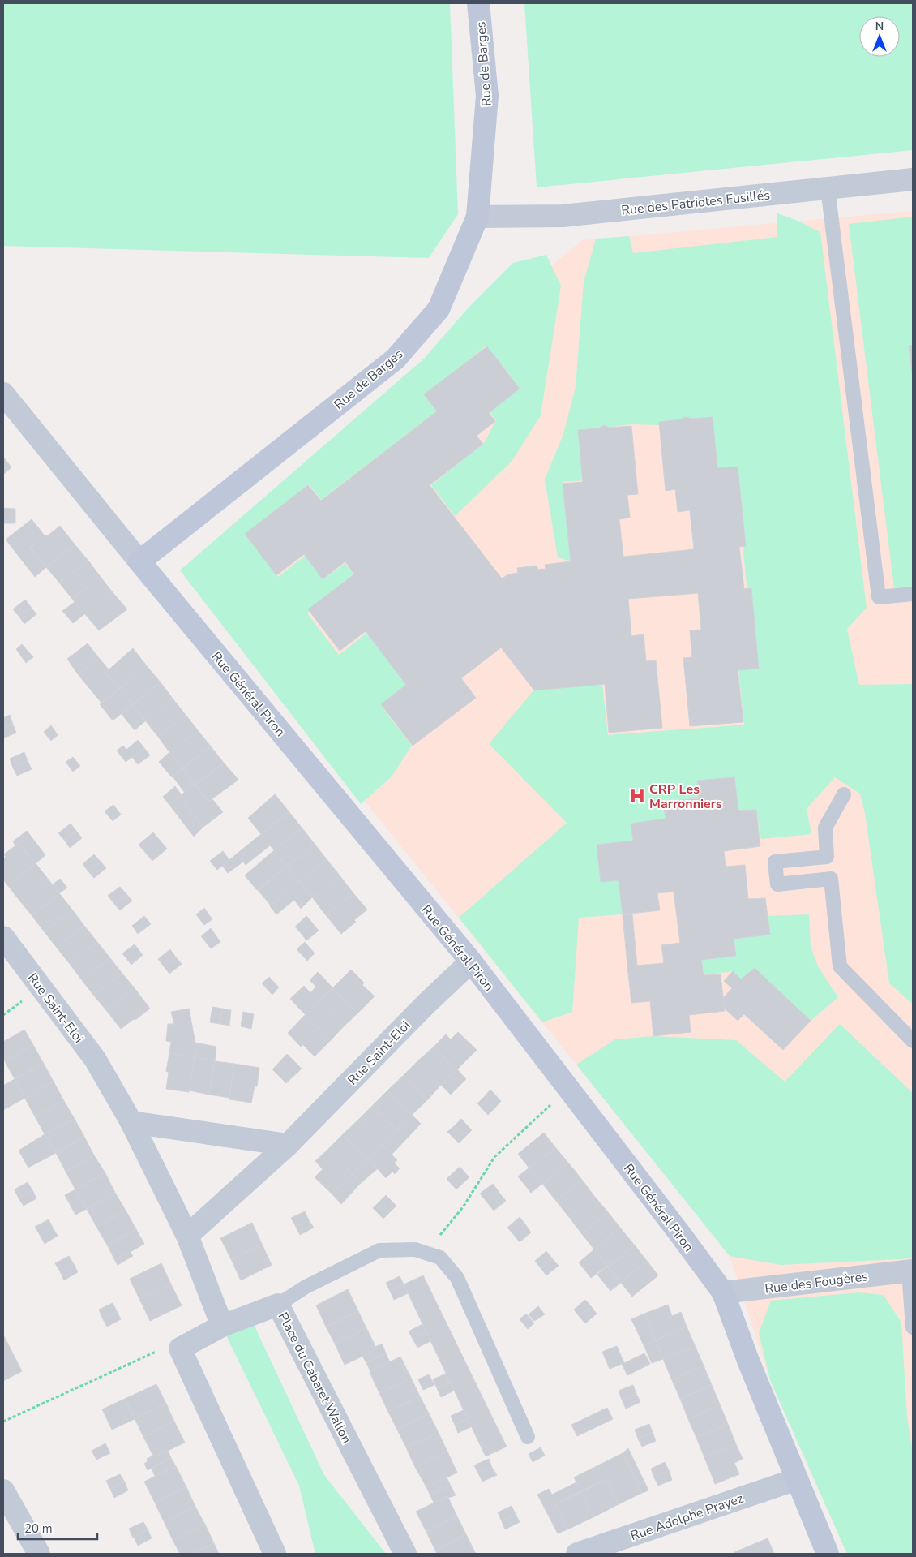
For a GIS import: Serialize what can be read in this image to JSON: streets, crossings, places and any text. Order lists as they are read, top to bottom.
{
  "streets": {
    "street": [
      "Rue de Barges",
      "Rue des Patriotes Fusillés",
      "Rue Général Piron",
      "Rue Saint-Eloi",
      "Rue des Fougères",
      "Place du Cabaret Wallon",
      "Rue Adolphe Prayez"
    ]
  },
  "crossings": [
    ["Rue de Barges", "Rue des Patriotes Fusillés"],
    ["Rue de Barges", "Rue Général Piron"],
    ["Rue Général Piron", "Rue Saint-Eloi"],
    ["Rue Général Piron", "Rue des Fougères"],
    ["Rue Général Piron", "Rue Adolphe Prayez"],
    ["Rue Saint-Eloi", "Place du Cabaret Wallon"]
  ],
  "places": {
    "hospital": ["CRP Les Marronniers"]
  },
  "scale_bar": "20 m",
  "north": "top"
}
